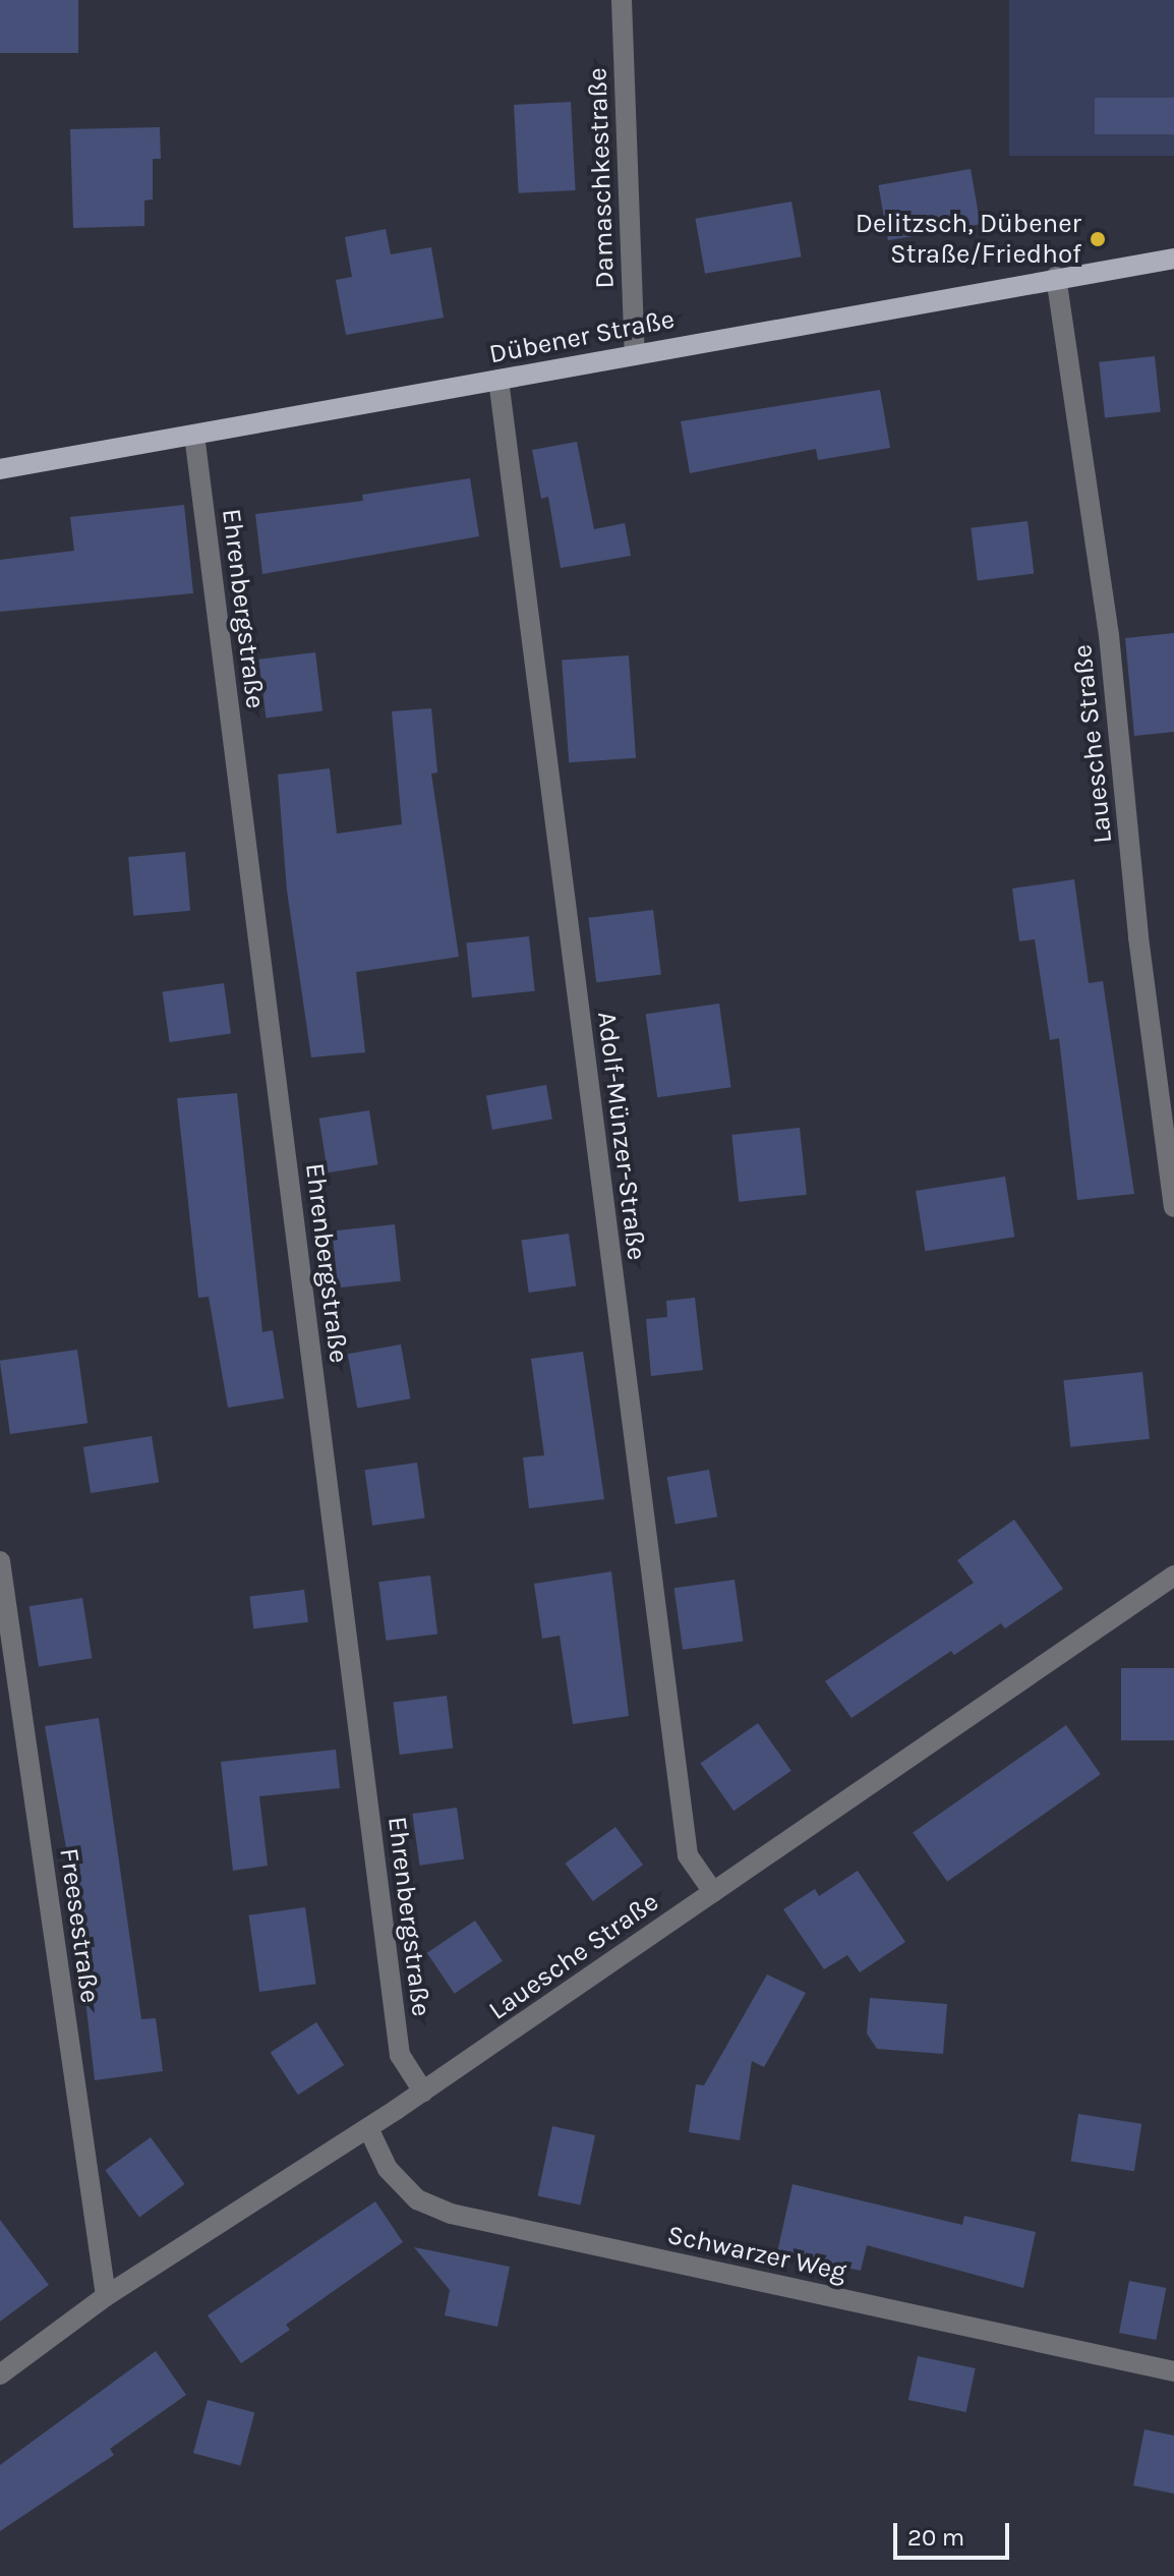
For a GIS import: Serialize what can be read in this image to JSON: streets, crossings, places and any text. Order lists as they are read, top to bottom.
{
  "streets": {
    "main road": ["Dübener Straße"],
    "street": [
      "Damaschkestraße",
      "Ehrenbergstraße",
      "Lauesche Straße",
      "Adolf-Münzer-Straße",
      "Freesestraße",
      "Schwarzer Weg"
    ]
  },
  "crossings": [
    ["Damaschkestraße", "Dübener Straße"],
    ["Dübener Straße", "Ehrenbergstraße"],
    ["Dübener Straße", "Lauesche Straße"],
    ["Dübener Straße", "Adolf-Münzer-Straße"],
    ["Ehrenbergstraße", "Lauesche Straße"],
    ["Lauesche Straße", "Adolf-Münzer-Straße"],
    ["Lauesche Straße", "Freesestraße"],
    ["Lauesche Straße", "Schwarzer Weg"]
  ],
  "places": ["Delitzsch, Dübener Straße/Friedhof"],
  "scale_bar": "20 m"
}
